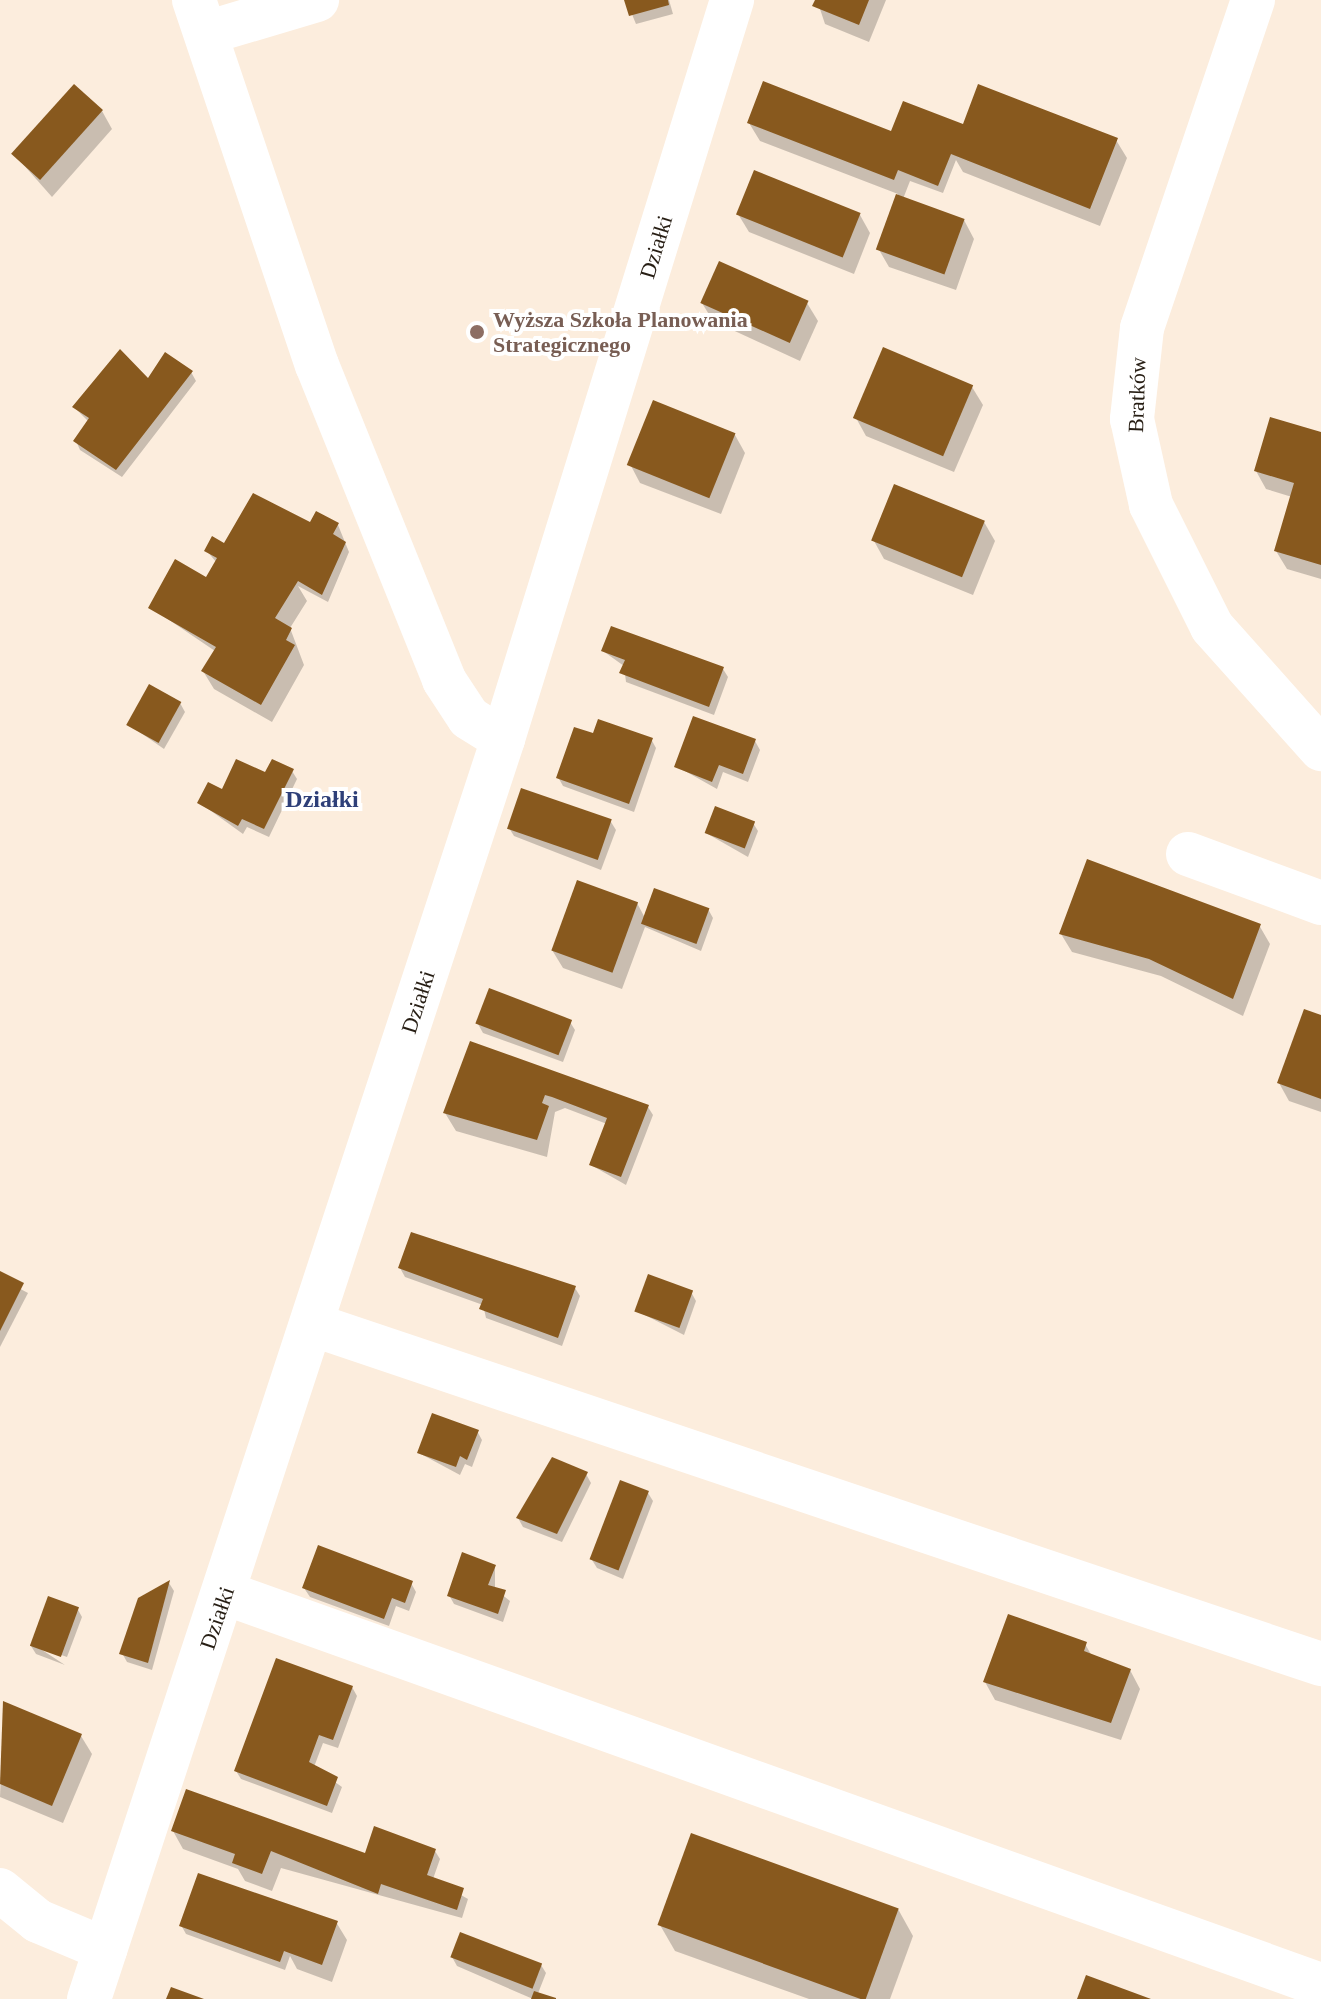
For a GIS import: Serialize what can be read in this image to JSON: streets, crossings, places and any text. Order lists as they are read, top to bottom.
{
  "streets": {
    "street": ["Działki", "Bratków"]
  },
  "districts": ["Działki"],
  "places": ["Wyższa Szkoła Planowania Strategicznego"]
}
